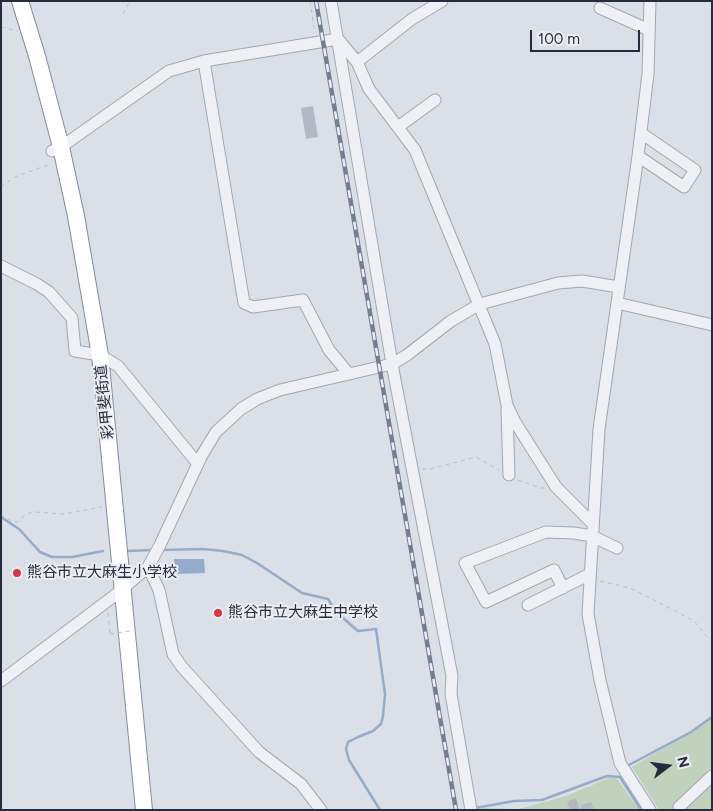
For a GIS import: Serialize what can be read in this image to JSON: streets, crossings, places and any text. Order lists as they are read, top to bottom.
{
  "streets": {
    "highway": ["彩甲斐街道"]
  },
  "places": ["熊谷市立大麻生小学校", "熊谷市立大麻生中学校"],
  "scale_bar": "100 m",
  "north": "right"
}
